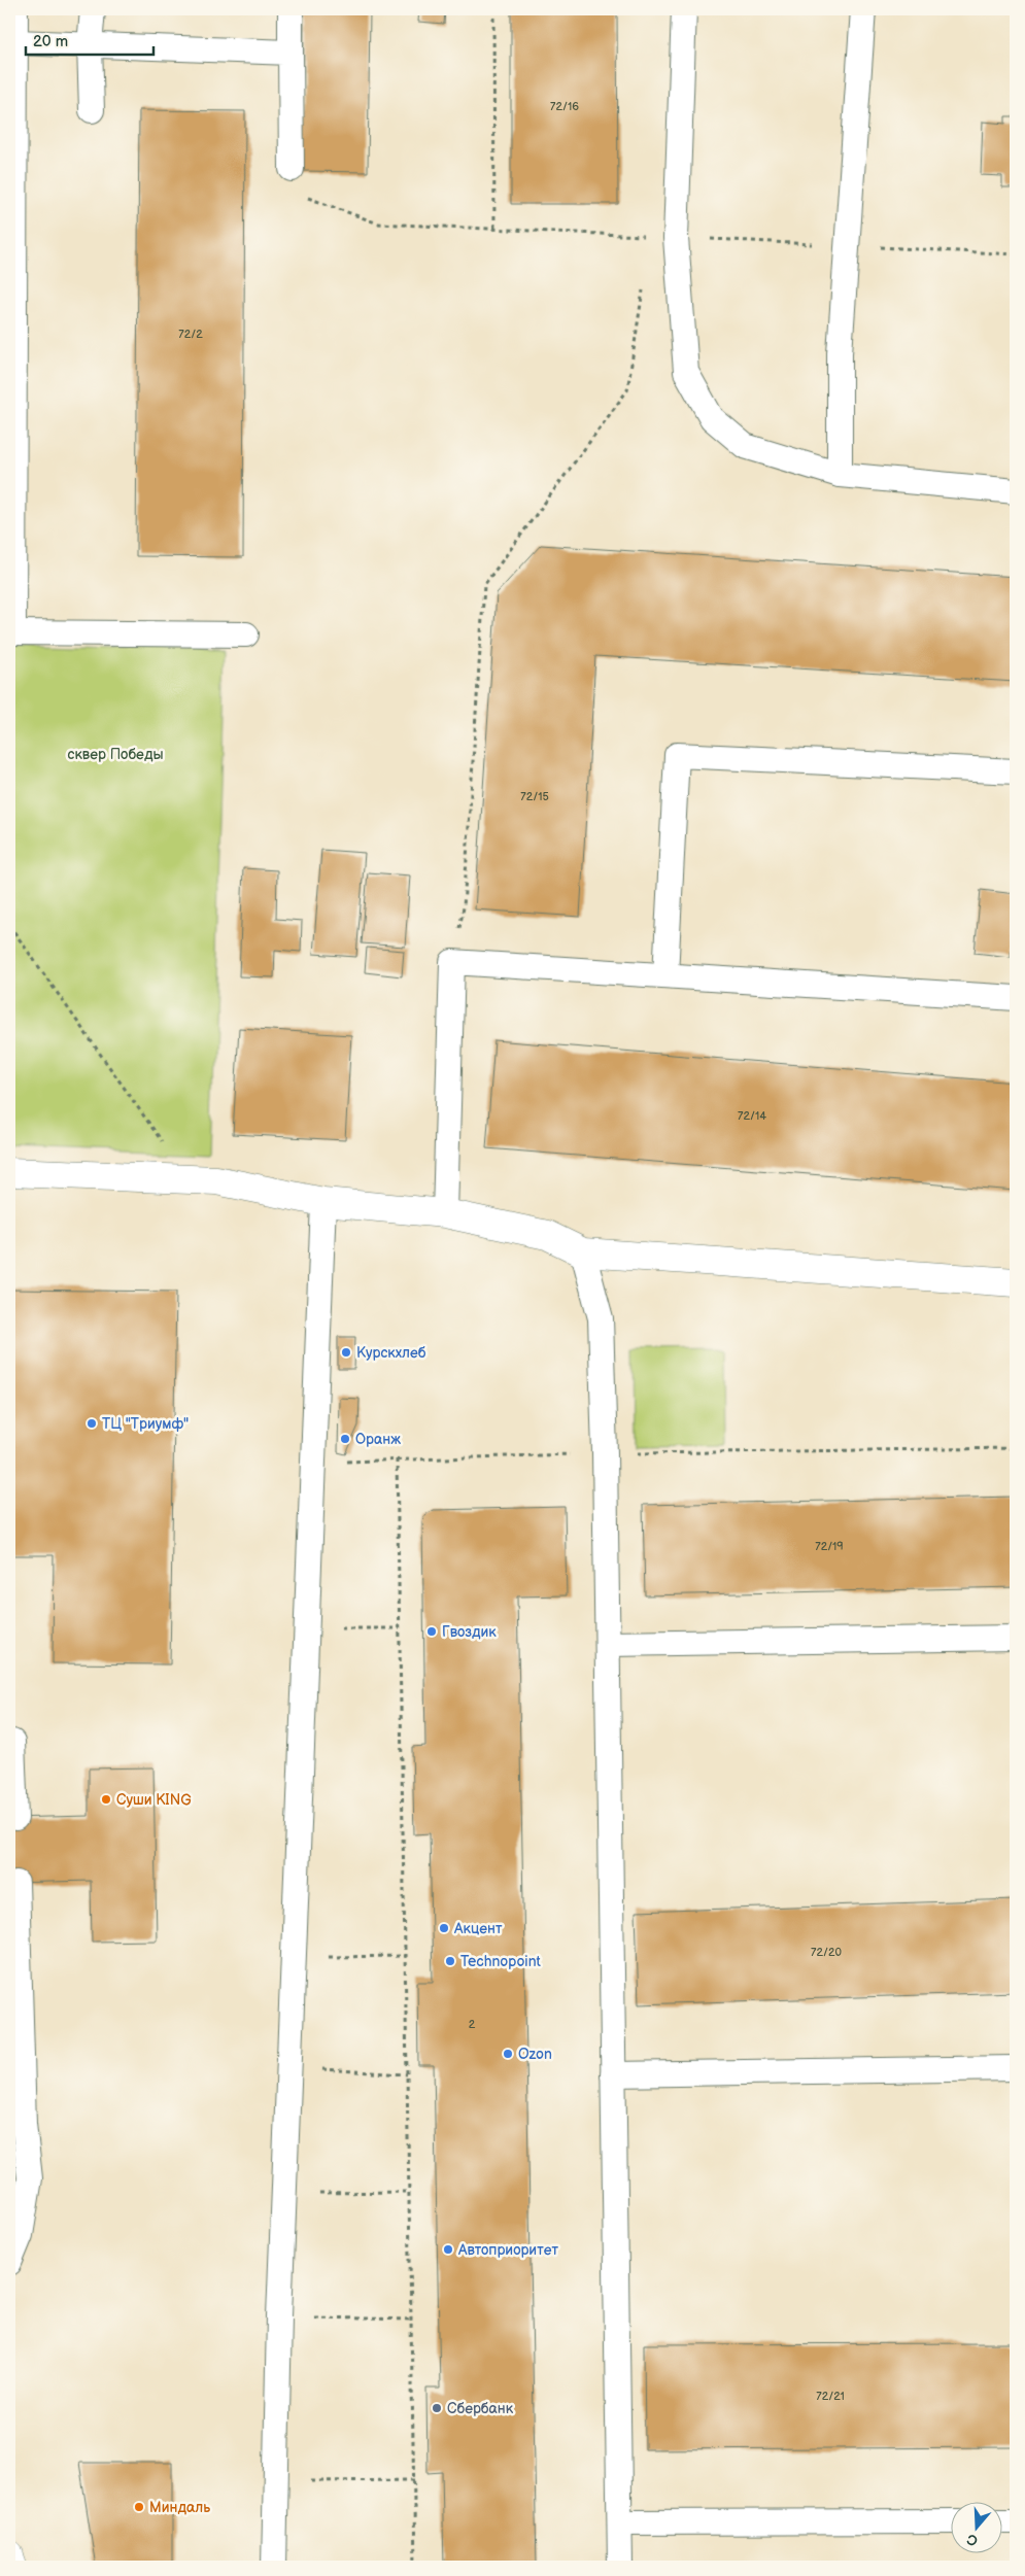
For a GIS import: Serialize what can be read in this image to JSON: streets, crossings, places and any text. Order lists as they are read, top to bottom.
{
  "parks": ["сквер Победы"],
  "places": [
    "Курскхлеб",
    "ТЦ \"Триумф\"",
    "Оранж",
    "Гвоздик",
    "Суши KING",
    "Акцент",
    "Technopoint",
    "Ozon",
    "Автоприоритет",
    "Сбербанк",
    "Миндаль"
  ],
  "house_numbers": [
    "72/16",
    "72/2",
    "72/15",
    "72/14",
    "72/19",
    "72/20",
    "2",
    "72/21"
  ],
  "scale_bar": "20 m",
  "north": "bottom"
}
